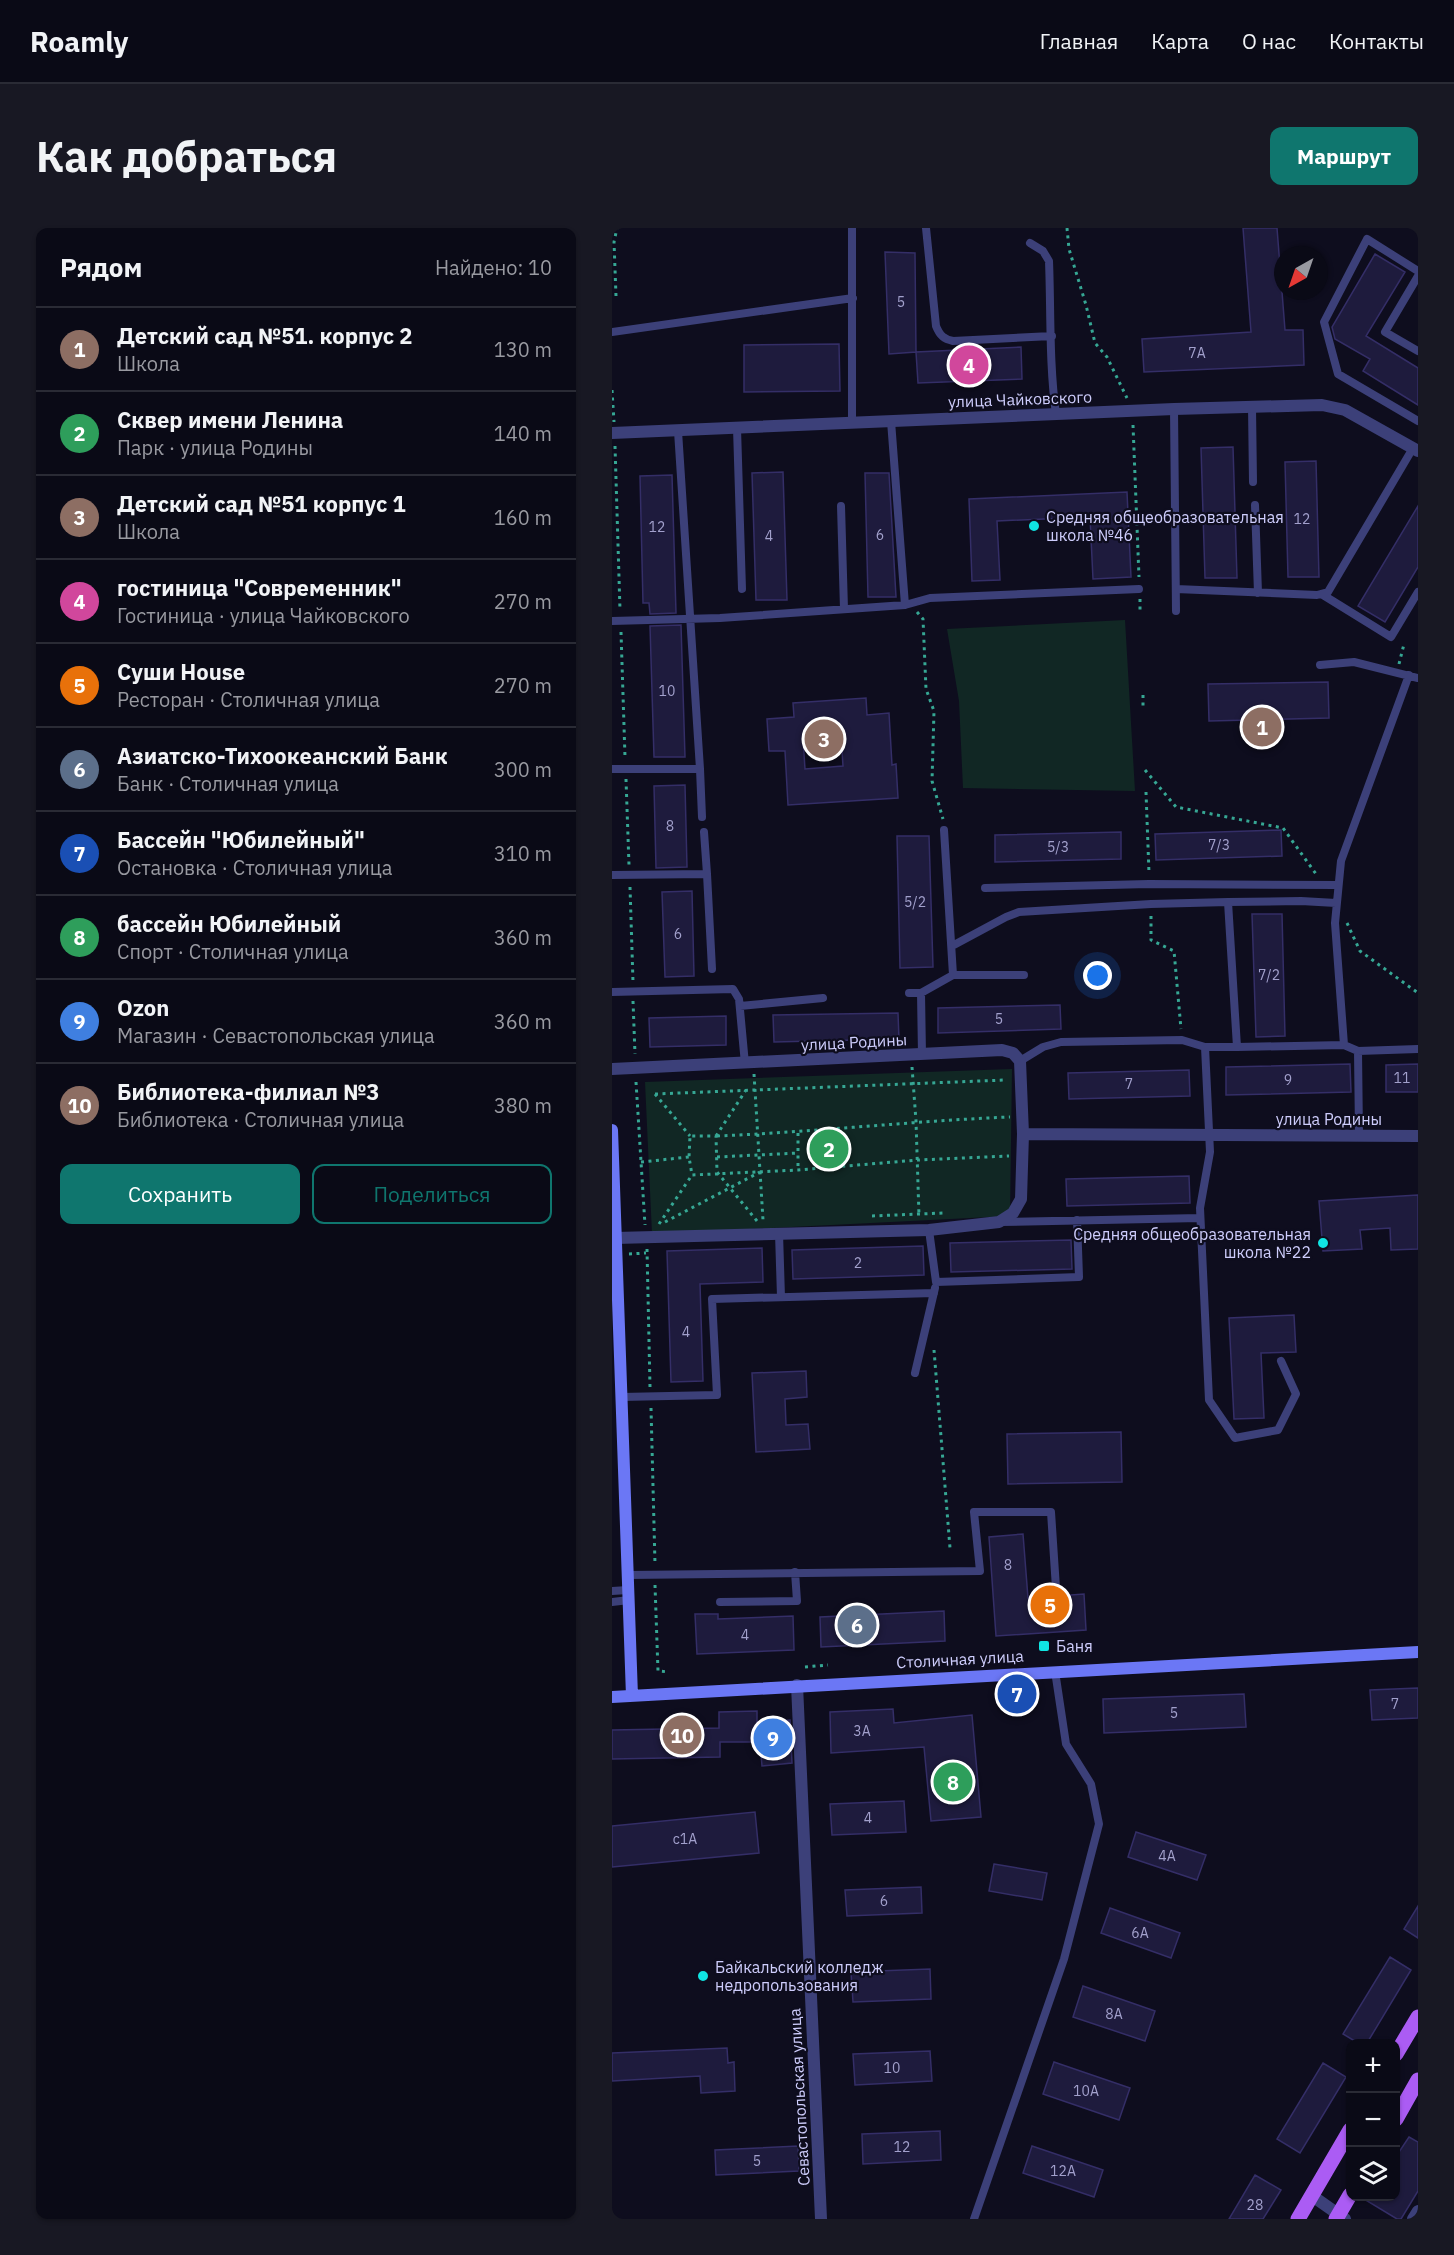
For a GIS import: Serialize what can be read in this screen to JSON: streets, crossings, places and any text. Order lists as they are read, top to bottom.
{
  "streets": {
    "street": [
      "улица Чайковского",
      "улица Родины",
      "Столичная улица",
      "Севастопольская улица"
    ]
  },
  "crossings": [
    ["Столичная улица", "Севастопольская улица"]
  ],
  "places": {
    "other": ["Средняя общеобразовательная школа №46", "Средняя общеобразовательная школа №22", "Байкальский колледж недропользования"],
    "transit": ["Баня"]
  },
  "house_numbers": [
    "5",
    "7А",
    "12",
    "12",
    "6",
    "4",
    "10",
    "8",
    "7/3",
    "5/3",
    "5/2",
    "6",
    "7/2",
    "5",
    "11",
    "9",
    "7",
    "2",
    "4",
    "8",
    "4",
    "7",
    "5",
    "3А",
    "4",
    "с1А",
    "4А",
    "6",
    "6А",
    "8А",
    "10",
    "10А",
    "12",
    "5",
    "12А",
    "28"
  ],
  "north": "bottom left",
  "page": {
    "header": "Roamly",
    "nav": [
      "Главная",
      "Карта",
      "О нас",
      "Контакты"
    ],
    "buttons": [
      "Маршрут",
      ["Сохранить", "Поделиться"]
    ],
    "title": "Как добраться",
    "heading": ["Рядом", "Найдено: 10"],
    "list": [
      {
        "mark": "1",
        "name": "Детский сад №51. корпус 2",
        "note": "Школа",
        "value": "130 m"
      },
      {
        "mark": "2",
        "name": "Сквер имени Ленина",
        "note": "Парк · улица Родины",
        "value": "140 m"
      },
      {
        "mark": "3",
        "name": "Детский сад №51 корпус 1",
        "note": "Школа",
        "value": "160 m"
      },
      {
        "mark": "4",
        "name": "гостиница \"Современник\"",
        "note": "Гостиница · улица Чайковского",
        "value": "270 m"
      },
      {
        "mark": "5",
        "name": "Суши House",
        "note": "Ресторан · Столичная улица",
        "value": "270 m"
      },
      {
        "mark": "6",
        "name": "Азиатско-Тихоокеанский Банк",
        "note": "Банк · Столичная улица",
        "value": "300 m"
      },
      {
        "mark": "7",
        "name": "Бассейн \"Юбилейный\"",
        "note": "Остановка · Столичная улица",
        "value": "310 m"
      },
      {
        "mark": "8",
        "name": "бассейн Юбилейный",
        "note": "Спорт · Столичная улица",
        "value": "360 m"
      },
      {
        "mark": "9",
        "name": "Ozon",
        "note": "Магазин · Севастопольская улица",
        "value": "360 m"
      },
      {
        "mark": "10",
        "name": "Библиотека-филиал №3",
        "note": "Библиотека · Столичная улица",
        "value": "380 m"
      }
    ],
    "pins": [
      "4",
      "1",
      "3",
      "2",
      "5",
      "6",
      "7",
      "10",
      "9",
      "8"
    ],
    "map_buttons": ["+", "−"]
  }
}
